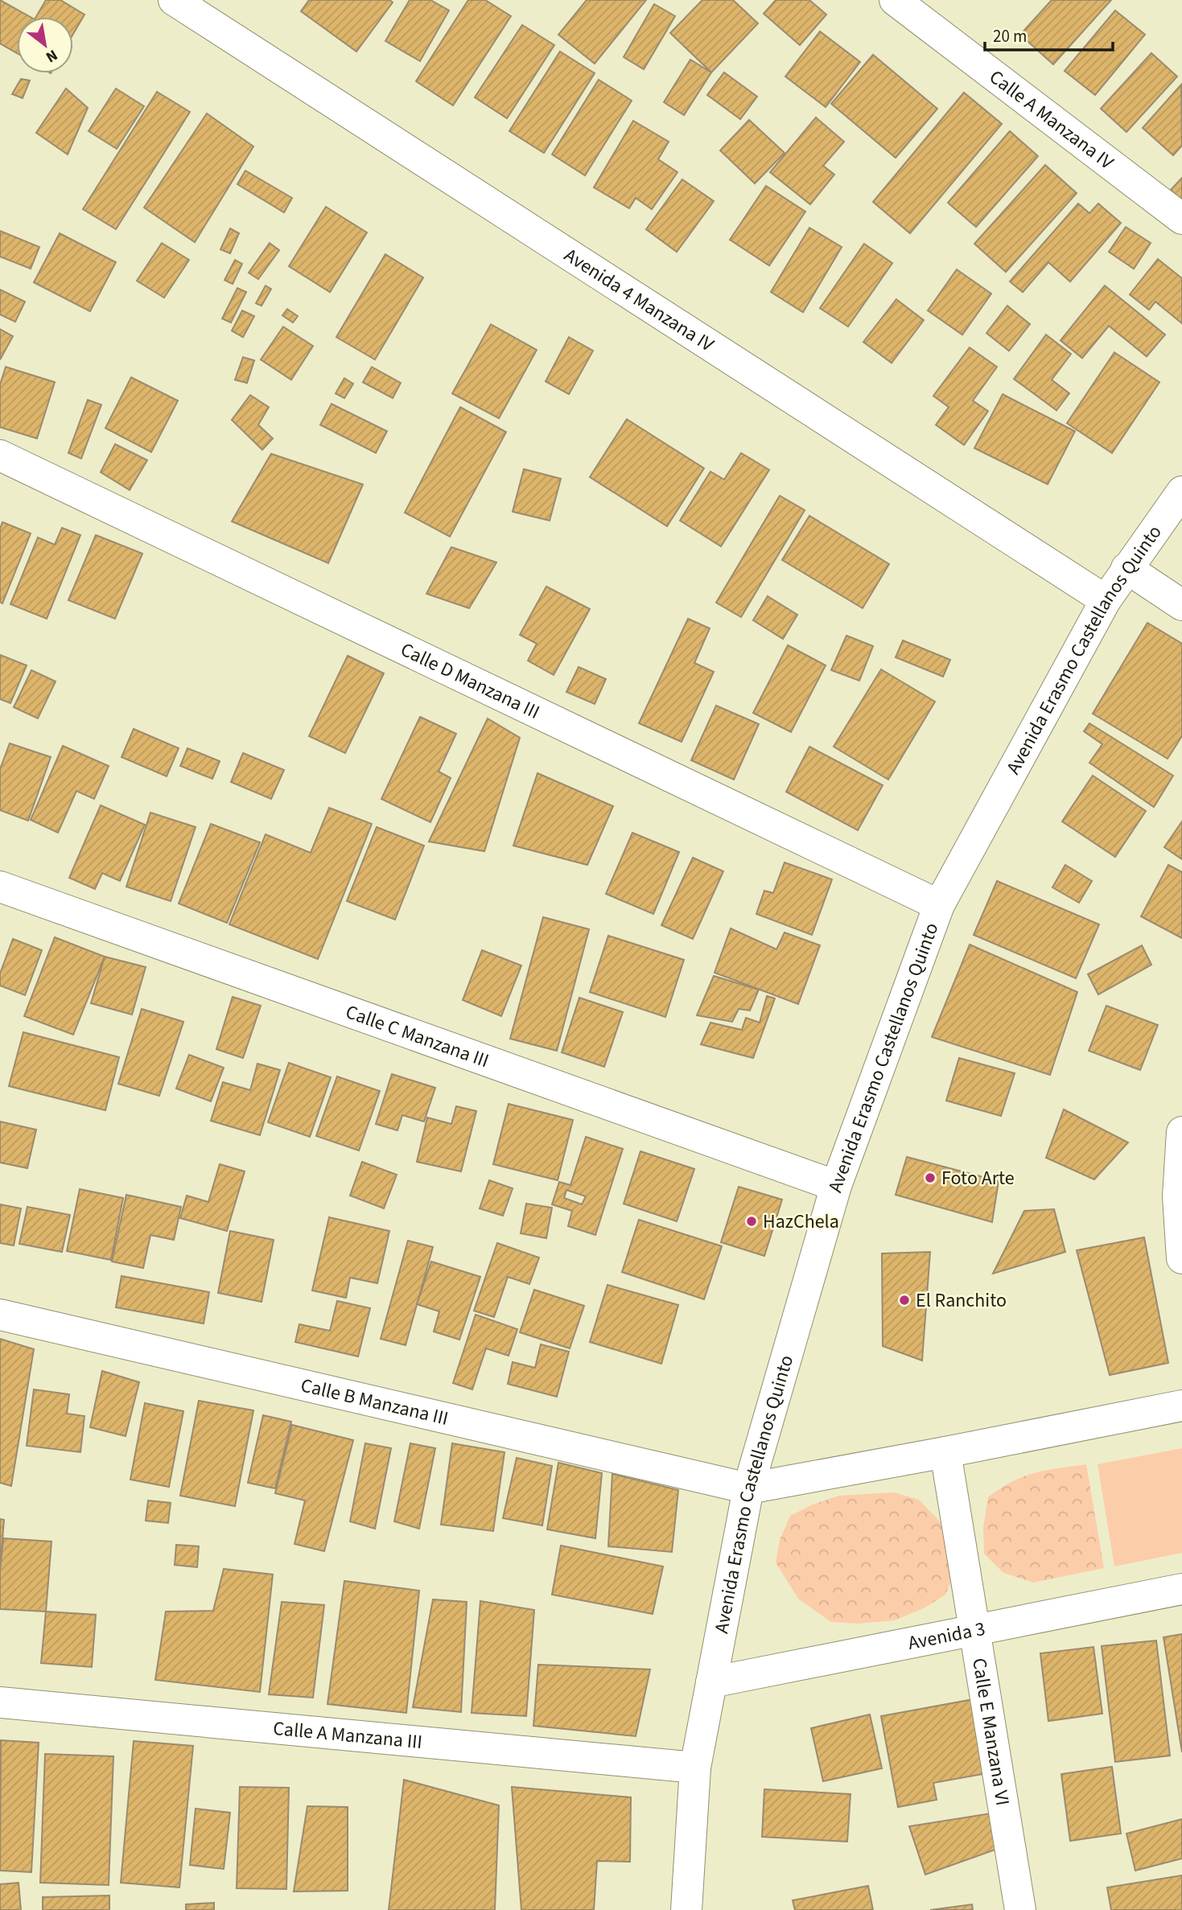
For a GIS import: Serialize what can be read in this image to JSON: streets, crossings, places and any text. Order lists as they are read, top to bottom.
{
  "streets": {
    "street": [
      "Calle A Manzana IV",
      "Avenida 4 Manzana IV",
      "Avenida Erasmo Castellanos Quinto",
      "Calle D Manzana III",
      "Calle C Manzana III",
      "Calle B Manzana III",
      "Avenida 3",
      "Calle E Manzana VI",
      "Calle A Manzana III"
    ]
  },
  "crossings": [
    ["Avenida 4 Manzana IV", "Avenida Erasmo Castellanos Quinto"],
    ["Avenida Erasmo Castellanos Quinto", "Calle D Manzana III"],
    ["Avenida Erasmo Castellanos Quinto", "Calle C Manzana III"],
    ["Avenida Erasmo Castellanos Quinto", "Calle B Manzana III"],
    ["Avenida Erasmo Castellanos Quinto", "Avenida 3"],
    ["Avenida Erasmo Castellanos Quinto", "Calle A Manzana III"],
    ["Avenida 3", "Calle E Manzana VI"]
  ],
  "places": ["Foto Arte", "HazChela", "El Ranchito"],
  "scale_bar": "20 m",
  "north": "bottom right"
}
